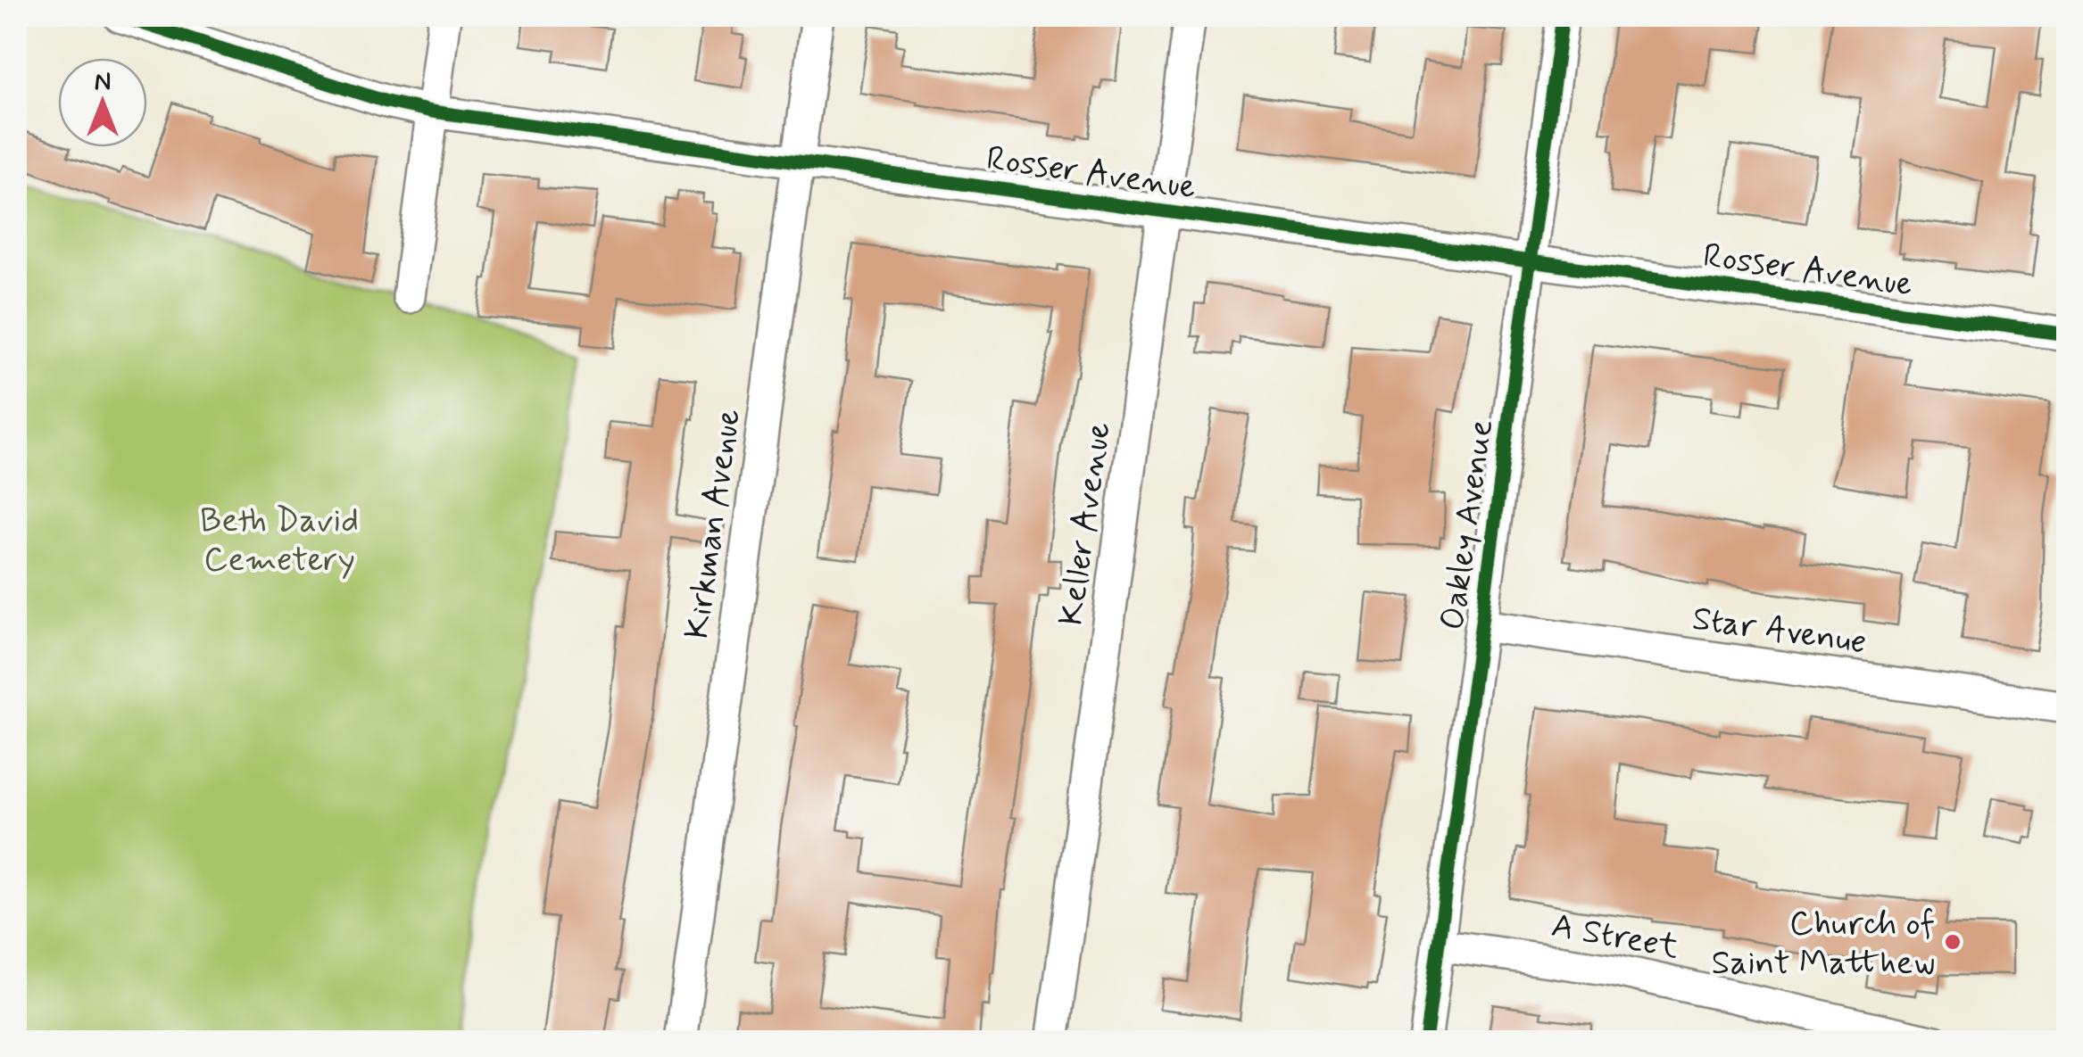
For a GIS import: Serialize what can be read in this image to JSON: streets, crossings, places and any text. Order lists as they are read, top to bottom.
{
  "streets": {
    "street": [
      "Rosser Avenue",
      "Kirkman Avenue",
      "Keller Avenue",
      "Oakley Avenue",
      "Star Avenue",
      "A Street"
    ]
  },
  "crossings": [
    ["Rosser Avenue", "Kirkman Avenue"],
    ["Rosser Avenue", "Keller Avenue"],
    ["Rosser Avenue", "Oakley Avenue"],
    ["Oakley Avenue", "Star Avenue"],
    ["Oakley Avenue", "A Street"]
  ],
  "parks": ["Beth David Cemetery"],
  "places": ["Church of Saint Matthew"],
  "north": "top"
}
